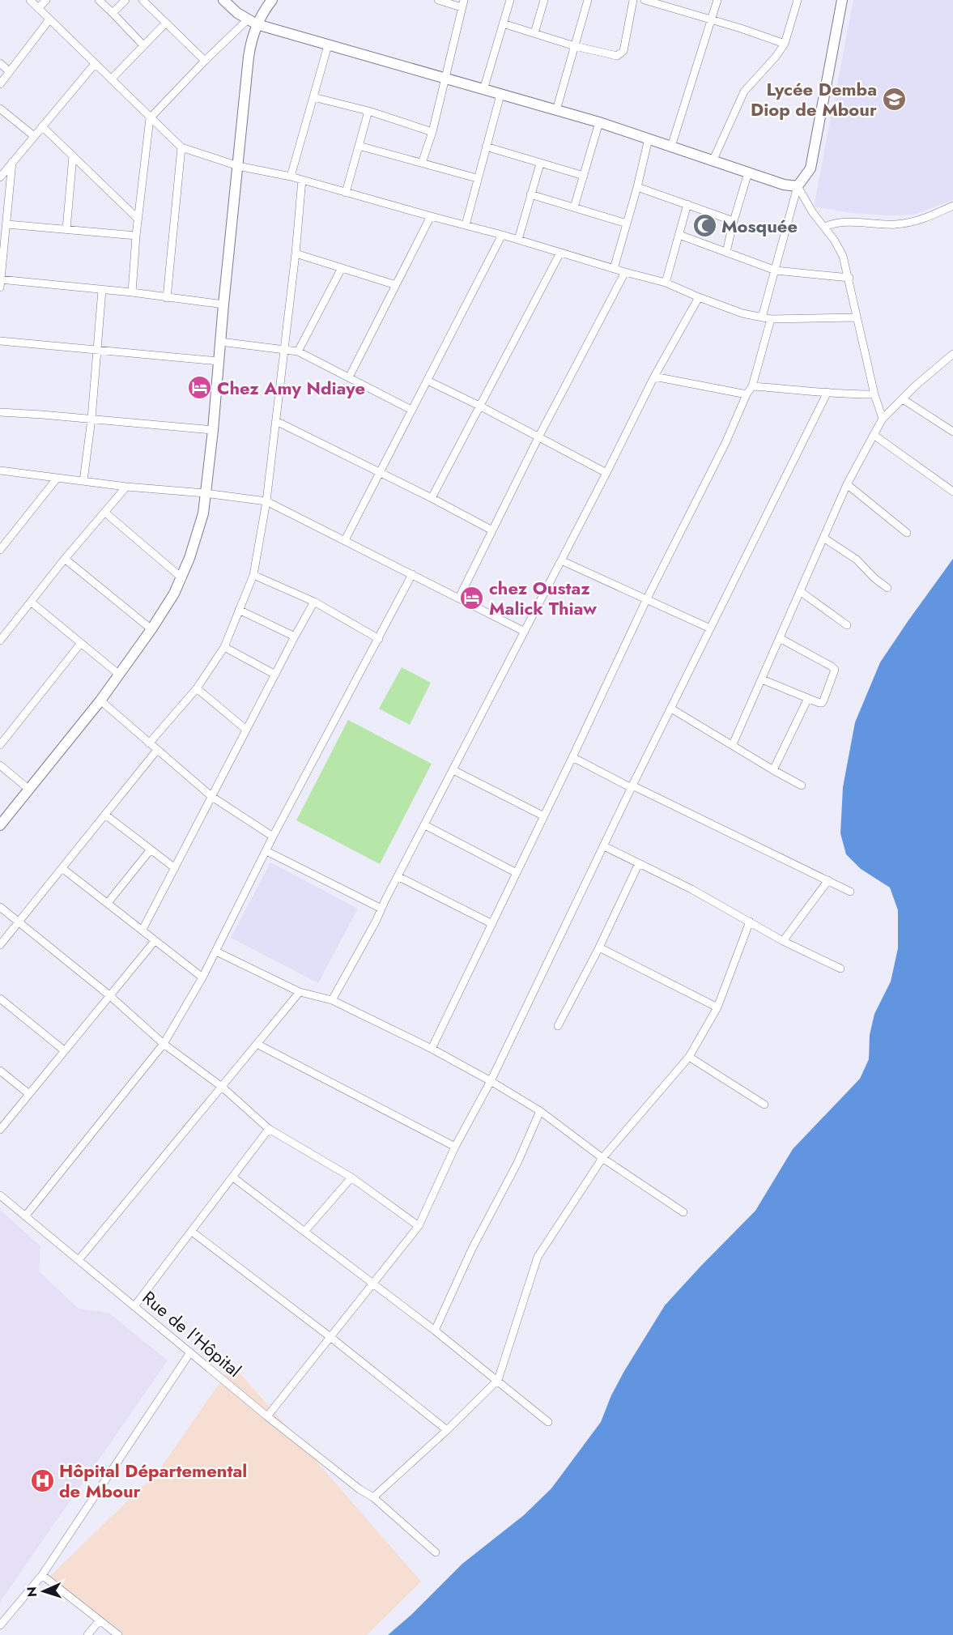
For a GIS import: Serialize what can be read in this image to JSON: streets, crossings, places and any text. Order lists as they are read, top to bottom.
{
  "streets": {
    "street": ["Rue de l'Hôpital"]
  },
  "places": {
    "school or university": ["Lycée Demba Diop de Mbour"],
    "mosque": ["Mosquée"],
    "hotel": ["Chez Amy Ndiaye", "chez Oustaz Malick Thiaw"],
    "hospital": ["Hôpital Départemental de Mbour"]
  },
  "north": "left"
}
